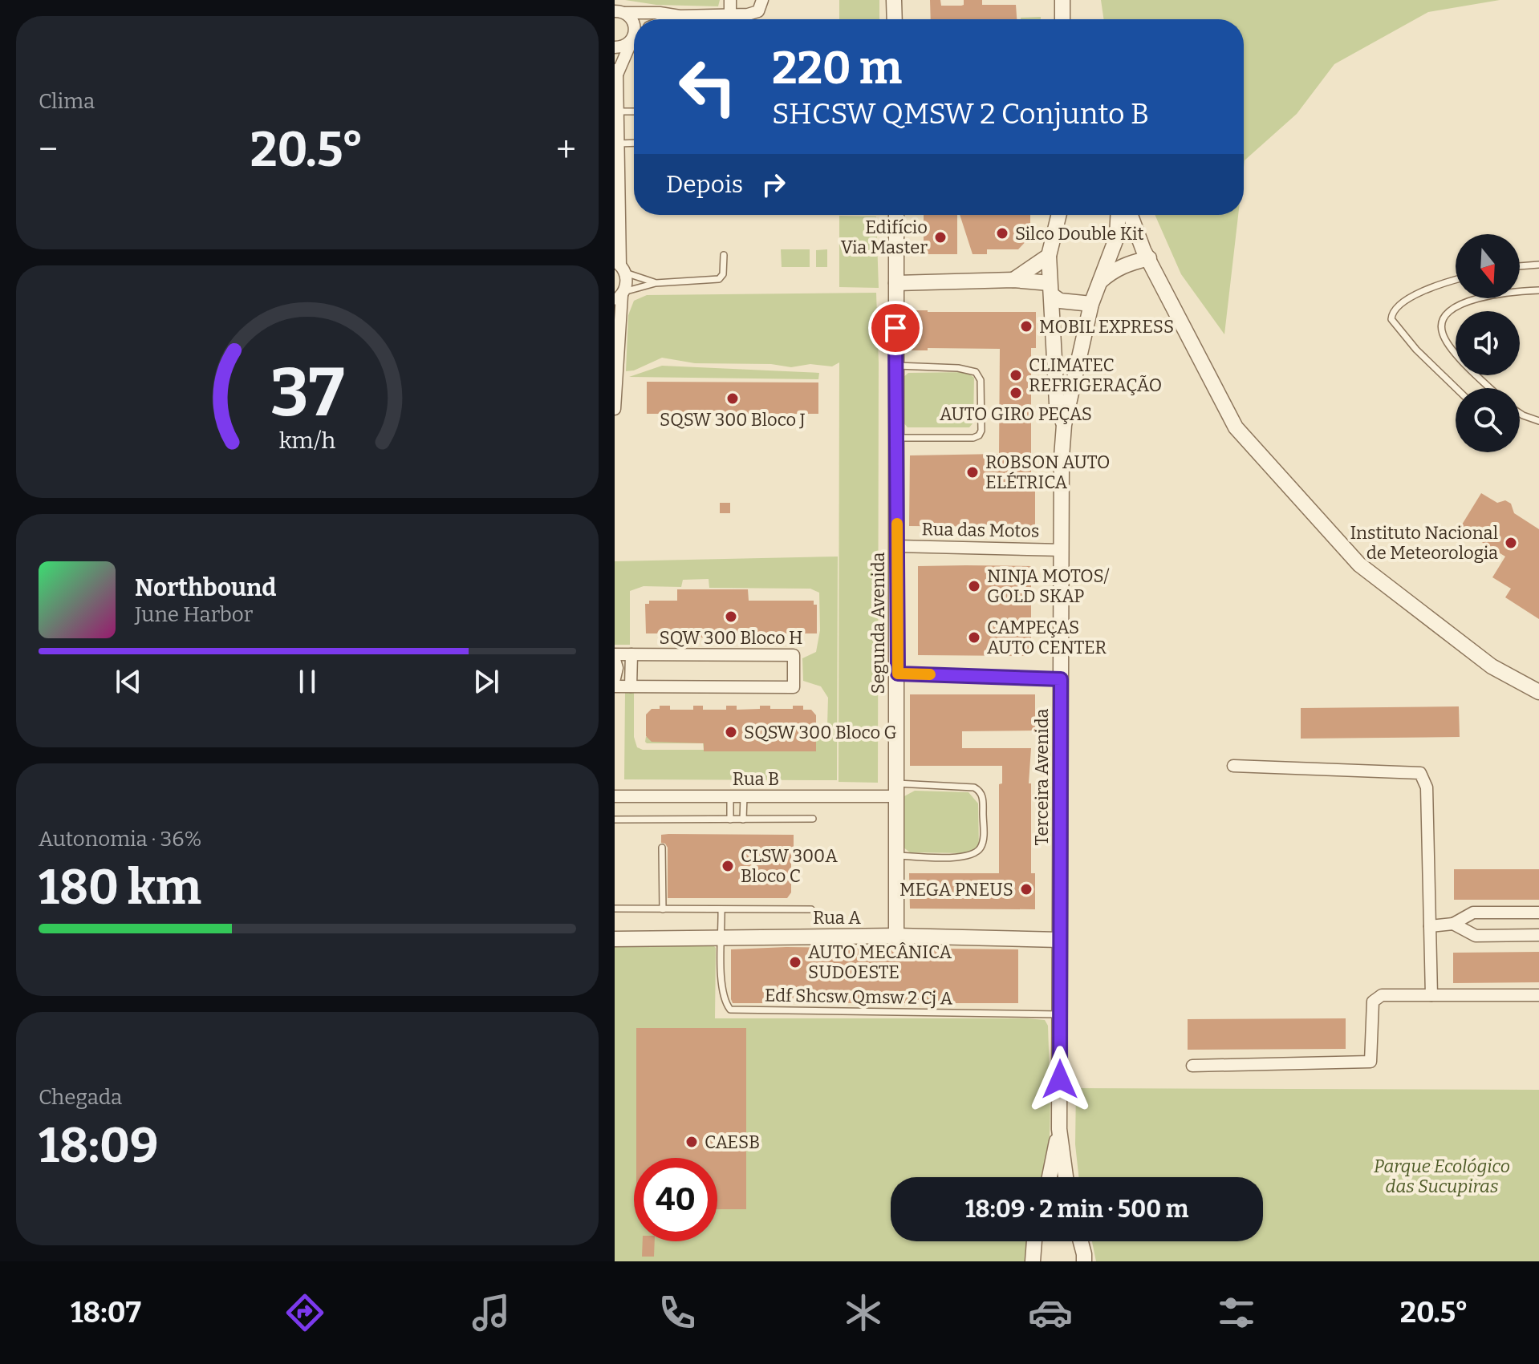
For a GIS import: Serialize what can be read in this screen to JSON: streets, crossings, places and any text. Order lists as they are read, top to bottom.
{
  "streets": {
    "street": [
      "Rua das Motos",
      "Segunda Avenida",
      "Terceira Avenida",
      "Rua B",
      "Rua A"
    ],
    "lane": ["Edf Shcsw Qmsw 2 Cj A"]
  },
  "crossings": [
    ["Rua das Motos", "Segunda Avenida"],
    ["Rua das Motos", "Terceira Avenida"],
    ["Segunda Avenida", "Rua B"],
    ["Segunda Avenida", "Rua A"],
    ["Terceira Avenida", "Rua A"],
    ["Terceira Avenida", "Edf Shcsw Qmsw 2 Cj A"],
    ["Rua A", "Edf Shcsw Qmsw 2 Cj A"]
  ],
  "parks": ["Parque Ecológico das Sucupiras"],
  "places": [
    "Silco Double Kit",
    "Edifício Via Master",
    "MOBIL EXPRESS",
    "CLIMATEC REFRIGERAÇÃO",
    "AUTO GIRO PEÇAS",
    "SQSW 300 Bloco J",
    "ROBSON AUTO ELÉTRICA",
    "Instituto Nacional de Meteorologia",
    "NINJA MOTOS/ GOLD SKAP",
    "SQW 300 Bloco H",
    "CAMPEÇAS AUTO CENTER",
    "SQSW 300 Bloco G",
    "CLSW 300A Bloco C",
    "MEGA PNEUS",
    "AUTO MECÂNICA SUDOESTE",
    "CAESB"
  ],
  "north": "bottom",
  "page": {
    "tile": [
      "Clima",
      ["Autonomia · 36%", "180 km"],
      ["Chegada", "18:09"]
    ],
    "turn": ["220 m", "SHCSW QMSW 2 Conjunto B"],
    "heat": ["−", "20.5°", "+"],
    "then": "Depois",
    "song": ["Northbound", "June Harbor"],
    "limit": "40",
    "trip": "18:09 · 2 min · 500 m",
    "tabs": ["18:07", "20.5°"],
    "gauge": ["37", "km/h"]
  }
}
